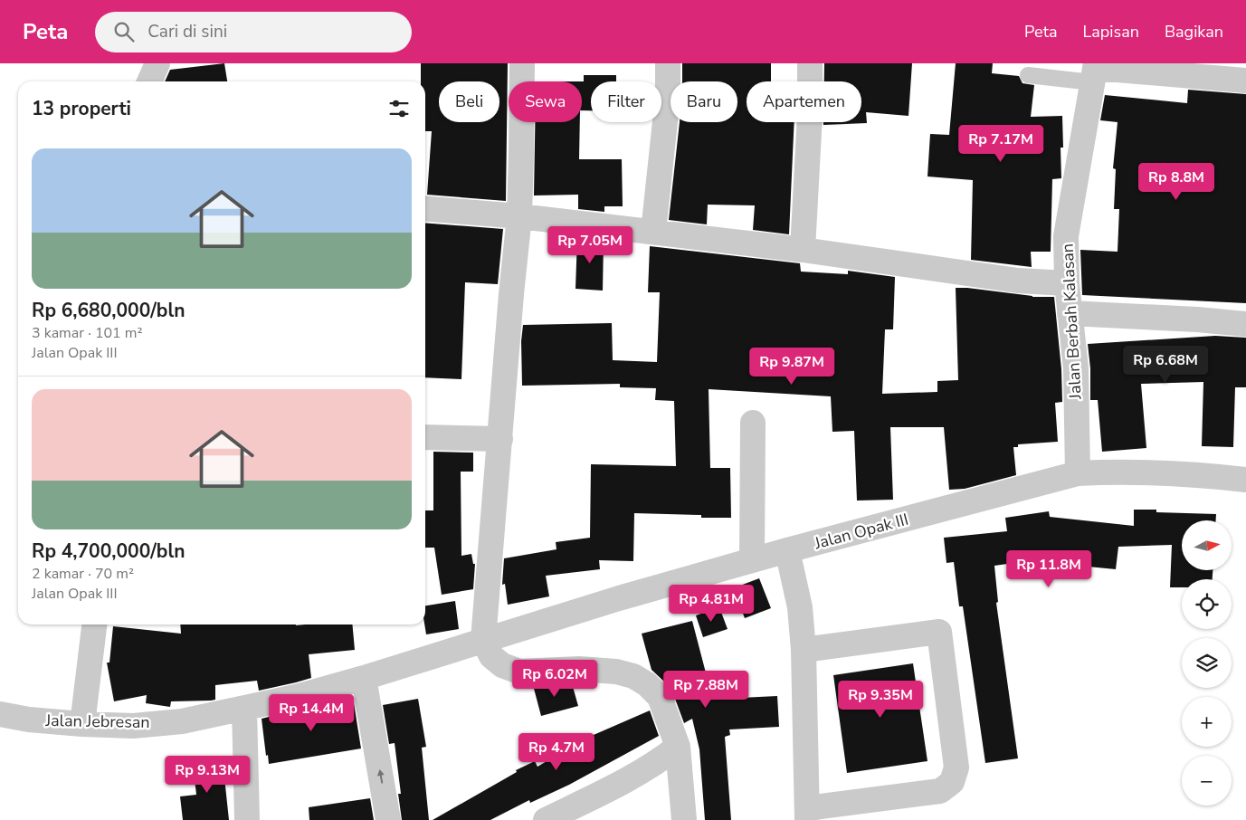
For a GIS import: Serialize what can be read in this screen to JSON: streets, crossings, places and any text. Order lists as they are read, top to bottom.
{
  "streets": {
    "street": ["Jalan Berbah Kalasan", "Jalan Opak III", "Jalan Jebresan"]
  },
  "crossings": [
    ["Jalan Berbah Kalasan", "Jalan Opak III"],
    ["Jalan Opak III", "Jalan Jebresan"]
  ],
  "north": "right",
  "page": {
    "header": "Peta",
    "search": "Cari di sini",
    "nav": ["Peta", "Lapisan", "Bagikan"],
    "chip": [
      "Beli",
      "Sewa",
      "Filter",
      "Baru",
      "Apartemen"
    ],
    "heading": "13 properti",
    "price": [
      "Rp 7.17M",
      "Rp 8.8M",
      "Rp 7.05M",
      "Rp 6.68M",
      "Rp 9.87M",
      "Rp 11.8M",
      "Rp 4.81M",
      "Rp 6.02M",
      "Rp 7.88M",
      "Rp 9.35M",
      "Rp 14.4M",
      "Rp 4.7M",
      "Rp 9.13M"
    ],
    "list": [
      {
        "name": "Rp 6,680,000/bln",
        "note": "3 kamar · 101 m² · Jalan Opak III"
      },
      {
        "name": "Rp 4,700,000/bln",
        "note": "2 kamar · 70 m² · Jalan Opak III"
      }
    ],
    "map_buttons": ["+", "−"]
  }
}
